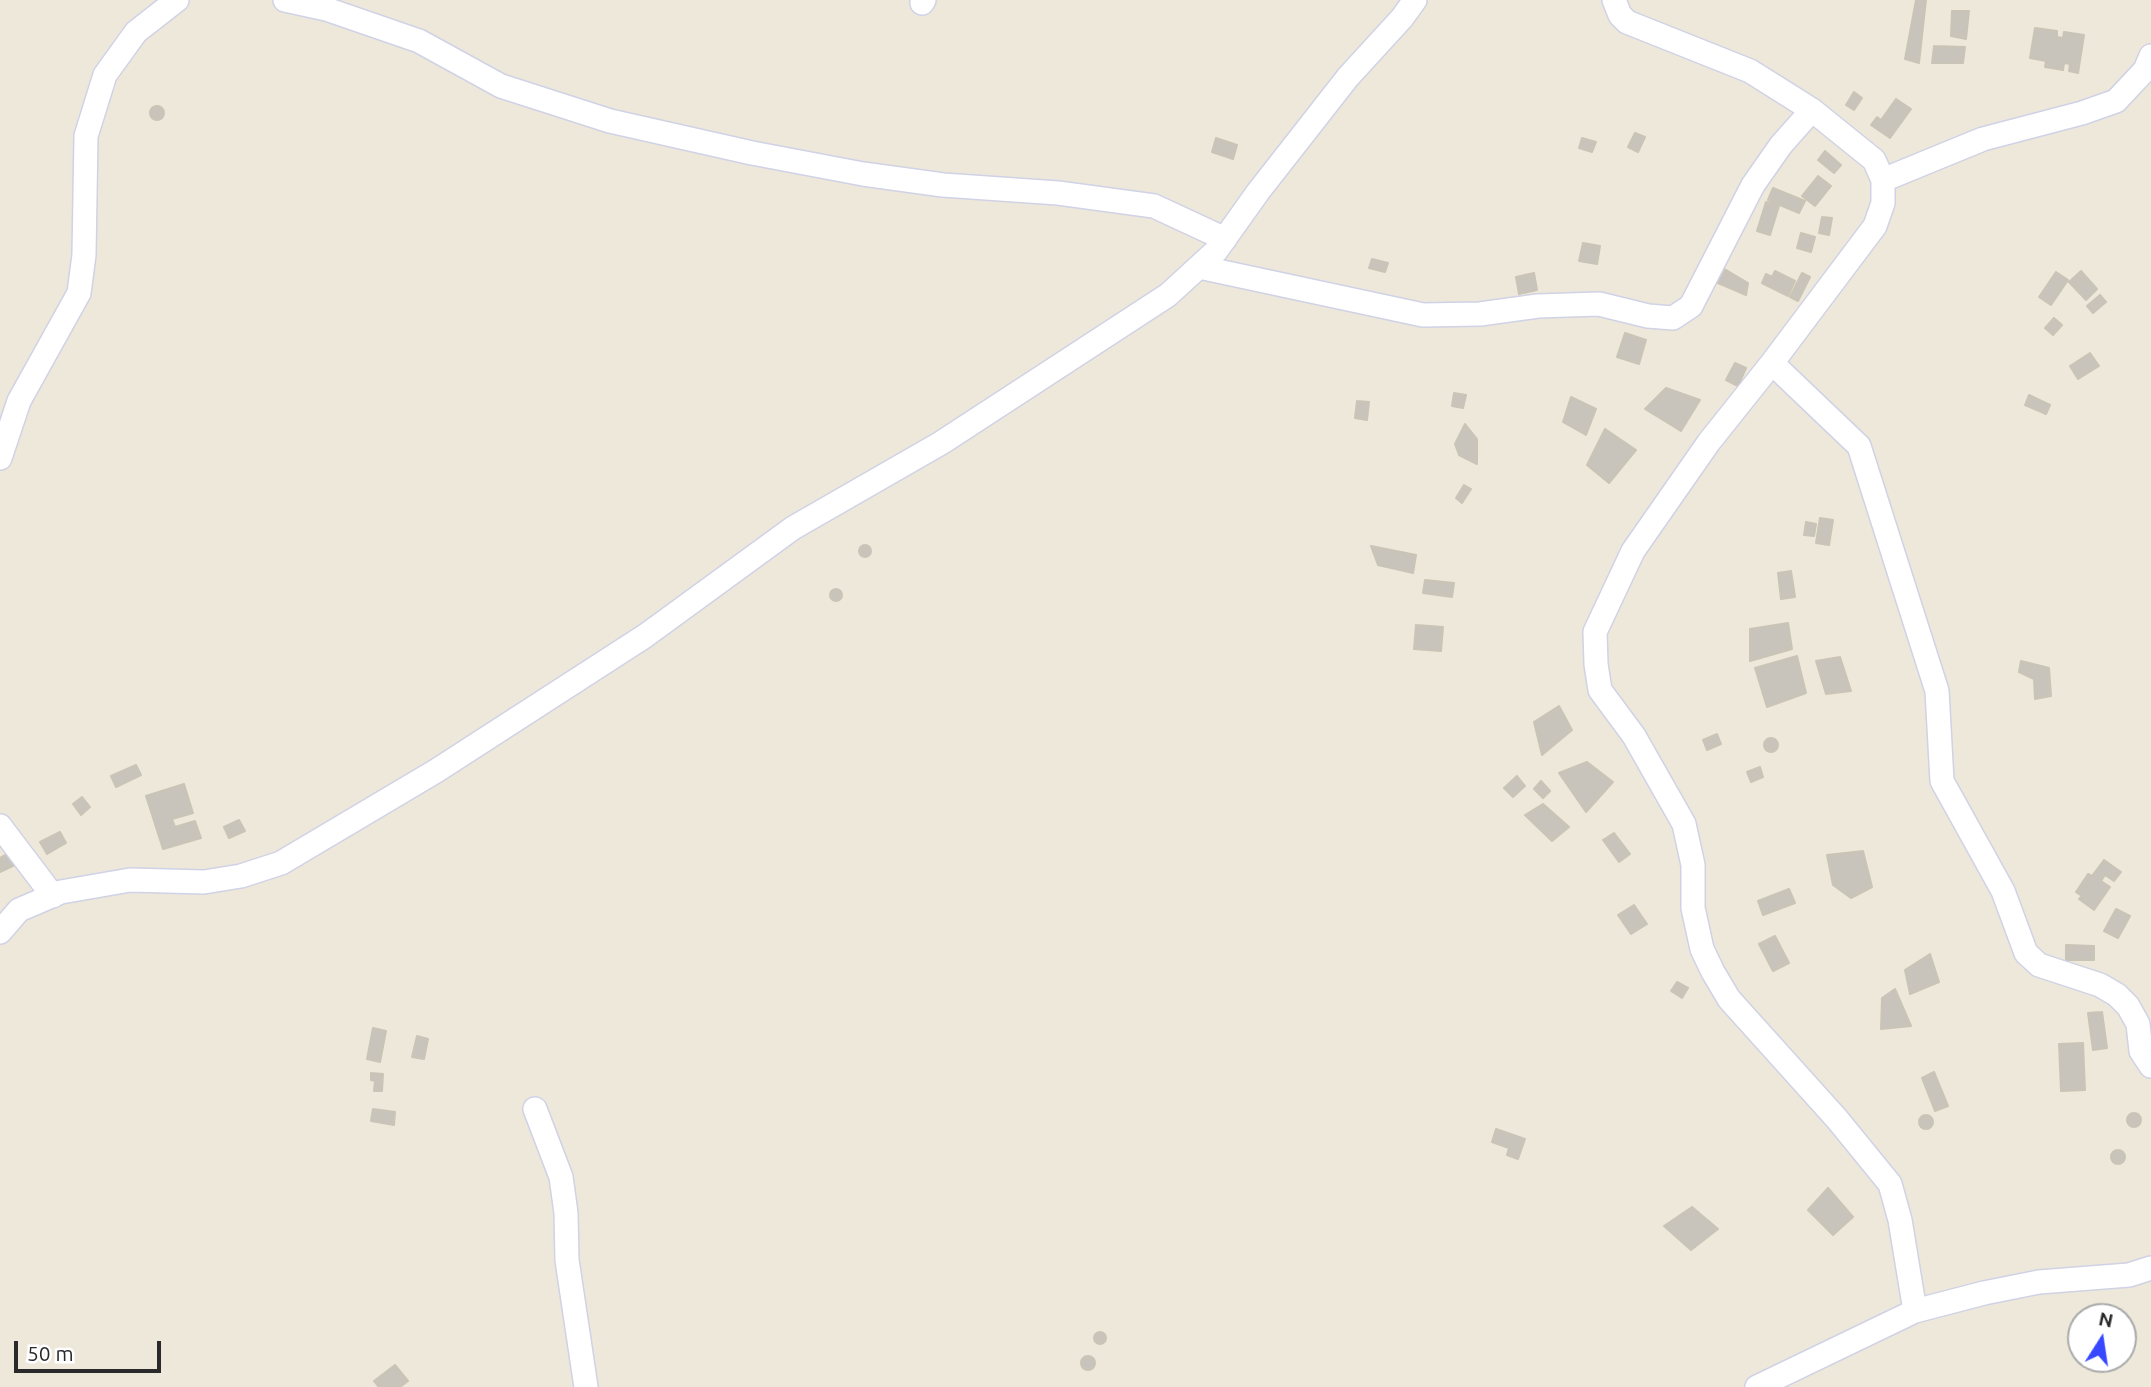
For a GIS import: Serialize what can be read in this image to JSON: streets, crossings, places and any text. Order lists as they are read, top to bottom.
{
  "scale_bar": "50 m",
  "north": "top"
}
